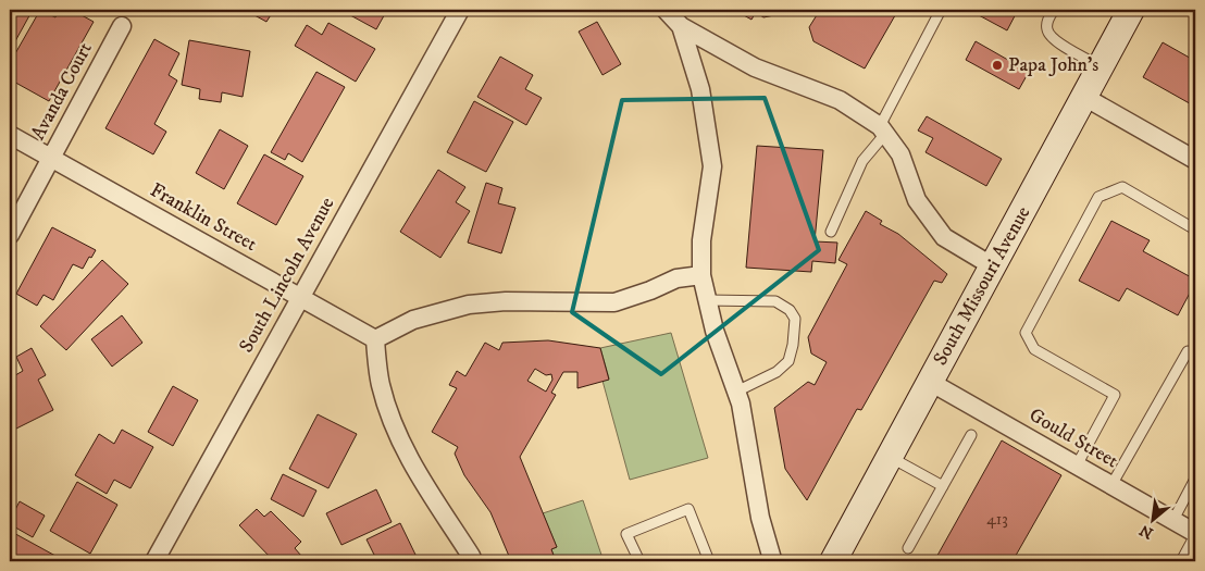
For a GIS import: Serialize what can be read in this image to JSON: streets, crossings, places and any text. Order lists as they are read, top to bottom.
{
  "streets": {
    "main road": ["South Missouri Avenue"],
    "street": [
      "Avanda Court",
      "Franklin Street",
      "South Lincoln Avenue",
      "Gould Street"
    ]
  },
  "crossings": [
    ["Avanda Court", "Franklin Street"],
    ["Franklin Street", "South Lincoln Avenue"],
    ["South Missouri Avenue", "Gould Street"]
  ],
  "places": ["Papa John's"],
  "house_numbers": ["413"],
  "north": "bottom left"
}
